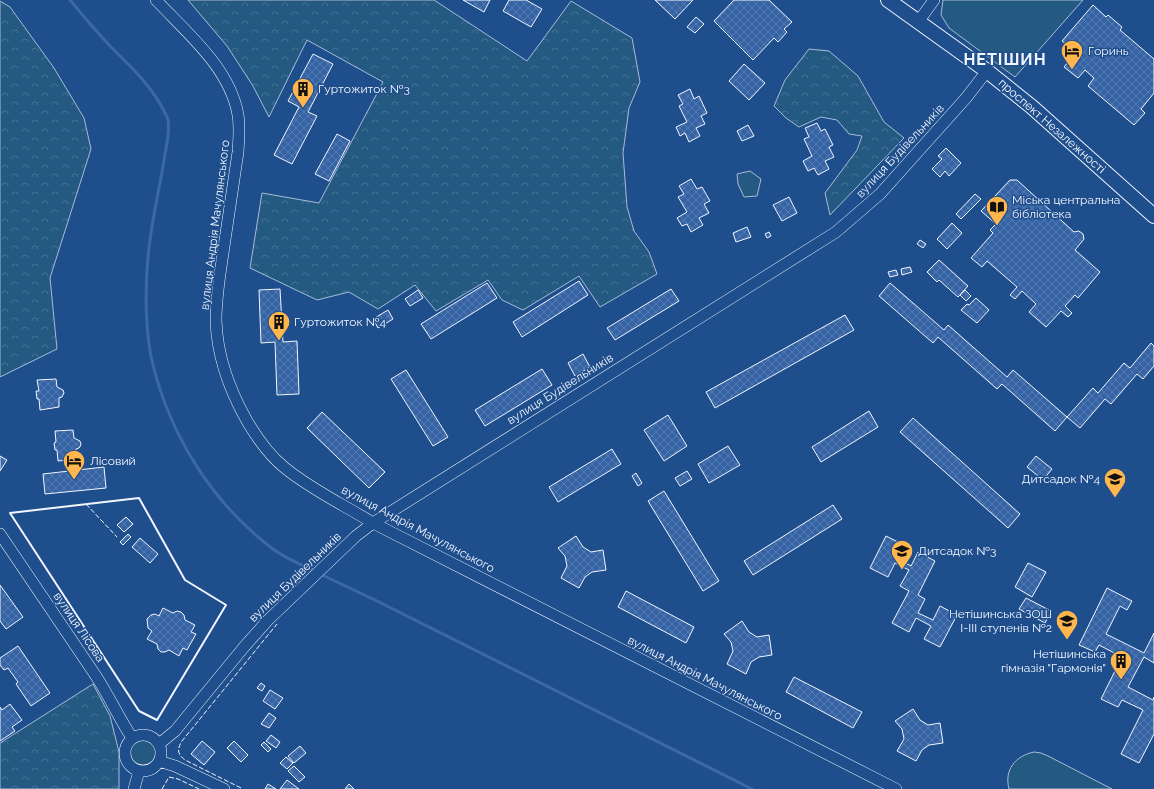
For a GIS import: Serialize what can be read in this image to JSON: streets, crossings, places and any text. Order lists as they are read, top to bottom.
{
  "streets": {
    "main road": ["проспект Незалежності"],
    "street": ["вулиця Будівельників", "вулиця Андрія Мачулянського", "вулиця Лісова"]
  },
  "crossings": [
    ["проспект Незалежності", "вулиця Будівельників"],
    ["вулиця Будівельників", "вулиця Андрія Мачулянського"],
    ["вулиця Будівельників", "вулиця Лісова"]
  ],
  "districts": ["НЕТІШИН"],
  "places": {
    "hotel": ["Горинь", "Лісовий"],
    "building": ["Гуртожиток №3", "Гуртожиток №4", "Нетішинська гімназія \"Гармонія\""],
    "library": ["Міська центральна бібліотека"],
    "school or university": ["Дитсадок №4", "Дитсадок №3", "Нетішинська ЗОШ І-ІІІ ступенів №2"]
  }
}
